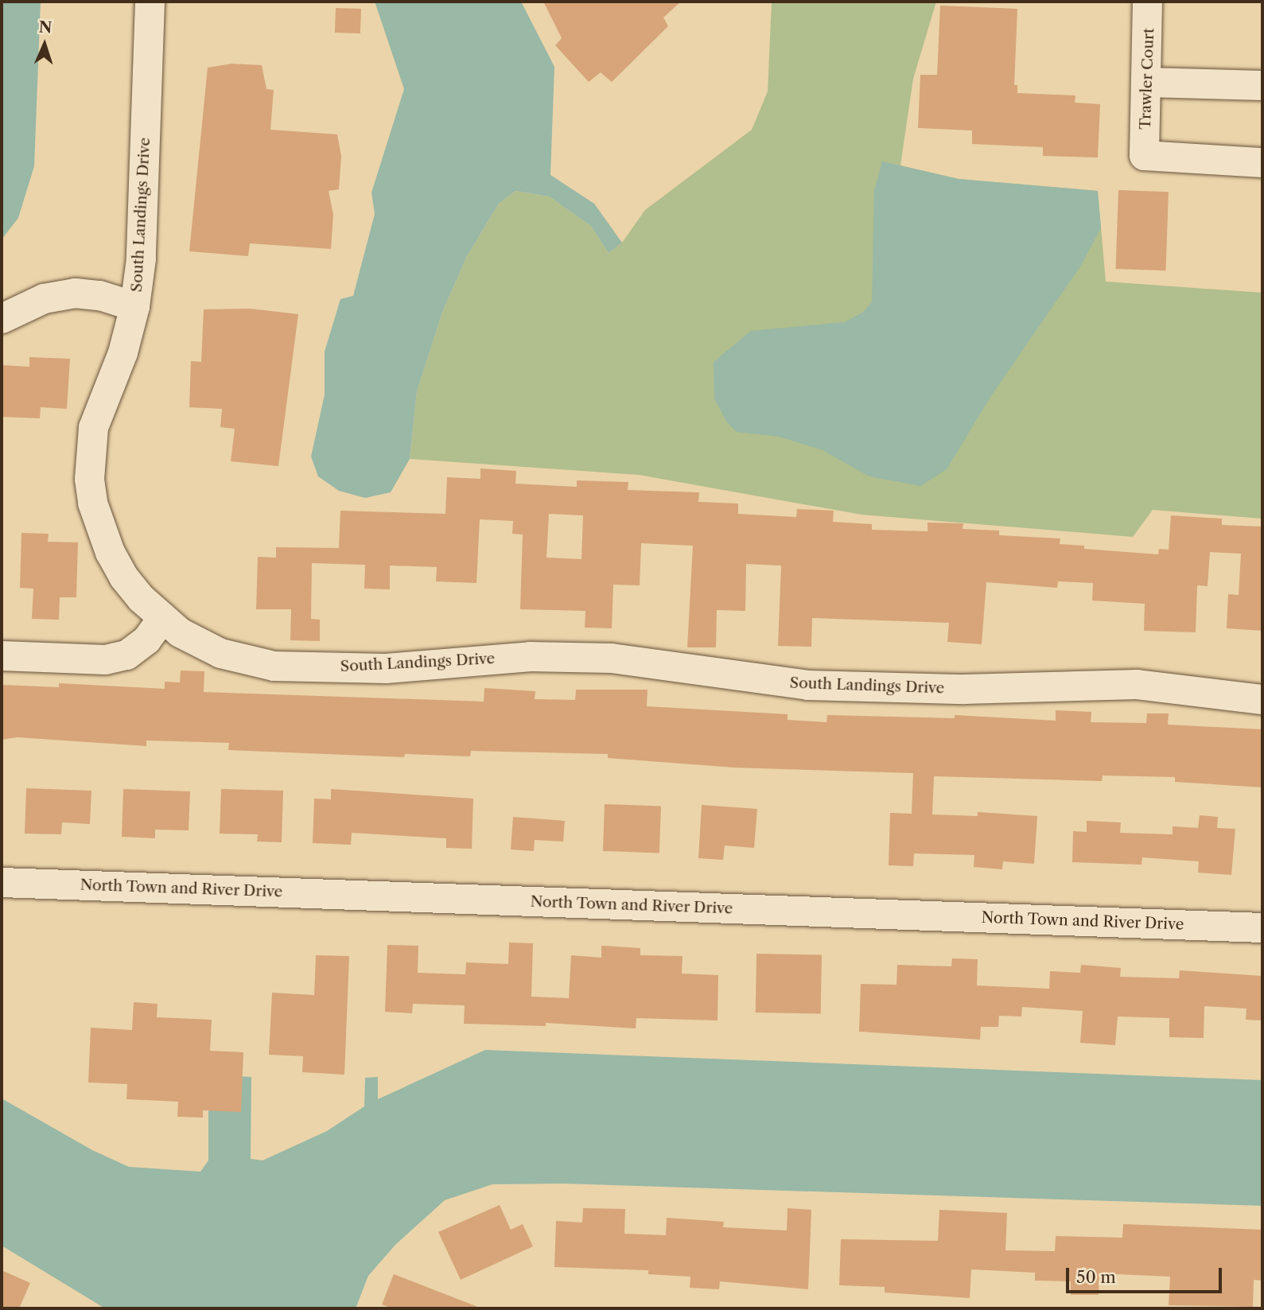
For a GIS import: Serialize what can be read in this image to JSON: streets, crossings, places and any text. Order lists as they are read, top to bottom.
{
  "streets": {
    "street": ["Trawler Court", "South Landings Drive", "North Town and River Drive"]
  },
  "scale_bar": "50 m",
  "north": "top"
}
